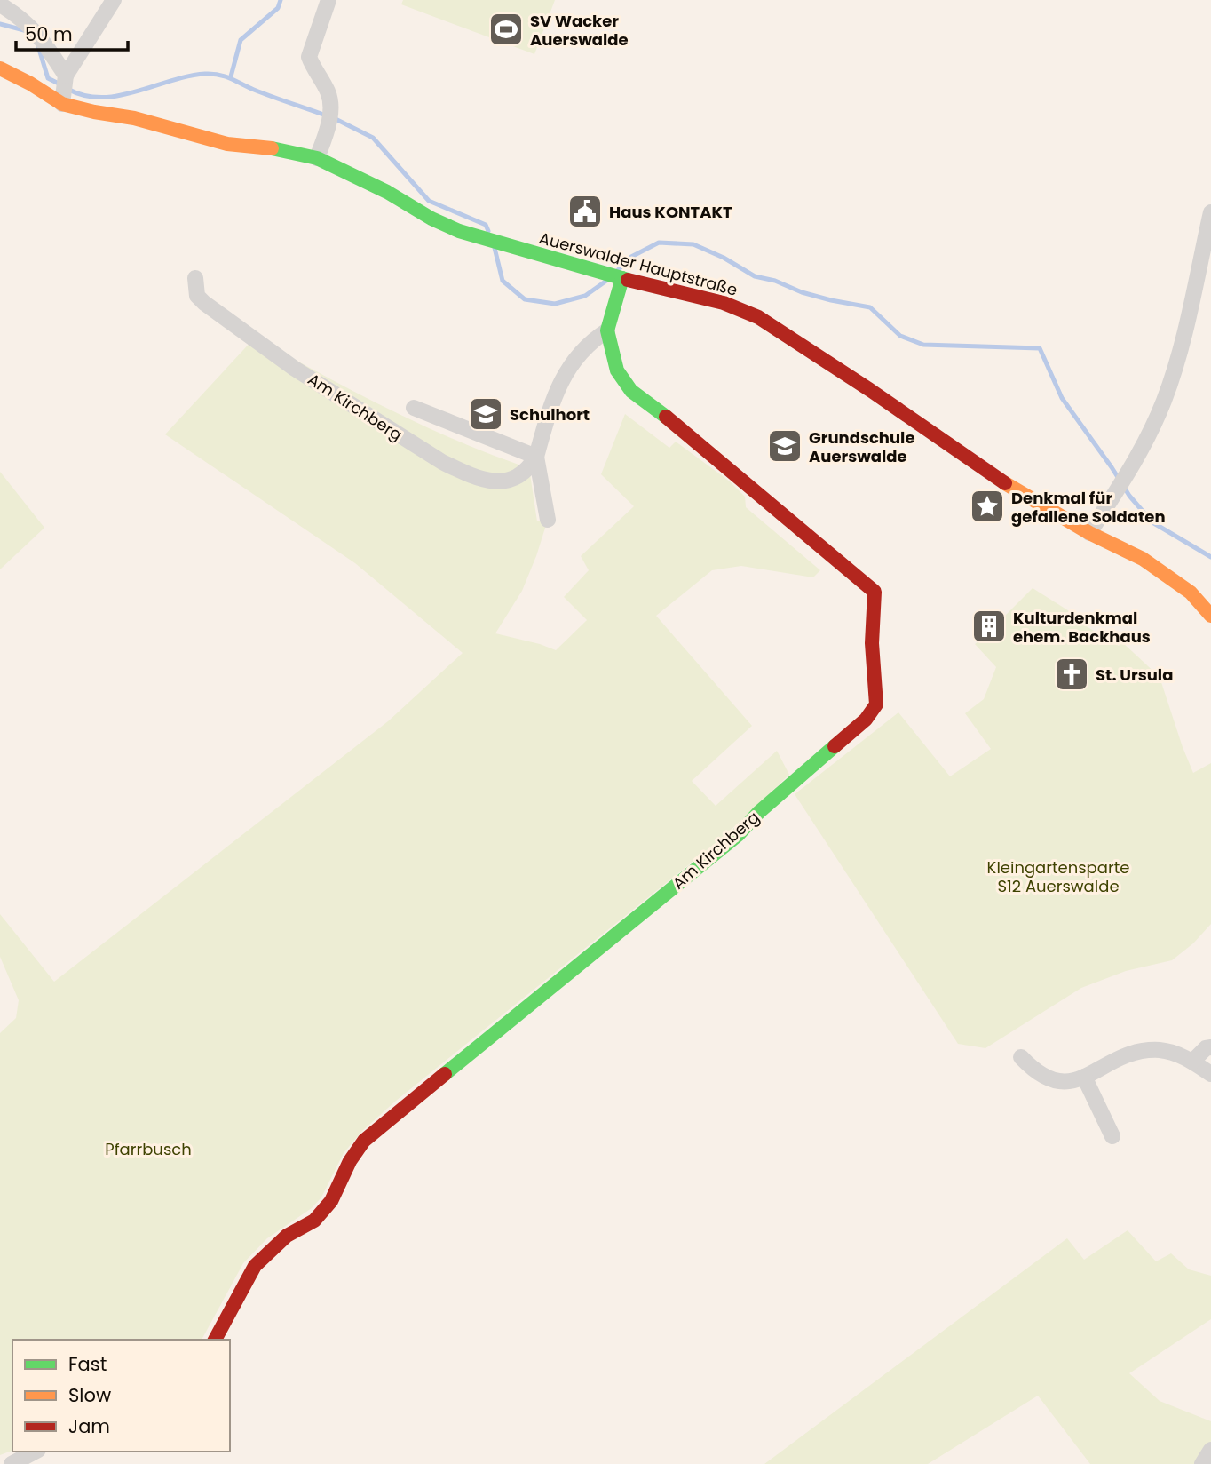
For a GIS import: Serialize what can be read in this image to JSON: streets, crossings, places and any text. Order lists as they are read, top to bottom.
{
  "streets": {
    "street": ["Auerswalder Hauptstraße", "Am Kirchberg"]
  },
  "crossings": [
    ["Auerswalder Hauptstraße", "Am Kirchberg"]
  ],
  "parks": ["Kleingartensparte S12 Auerswalde", "Pfarrbusch"],
  "places": {
    "sports": ["SV Wacker Auerswalde"],
    "public building": ["Haus KONTAKT"],
    "school or university": ["Schulhort", "Grundschule Auerswalde"],
    "place": ["Denkmal für gefallene Soldaten"],
    "building": ["Kulturdenkmal ehem. Backhaus"],
    "church": ["St. Ursula"]
  },
  "legend": ["Fast", "Slow", "Jam"],
  "scale_bar": "50 m"
}
